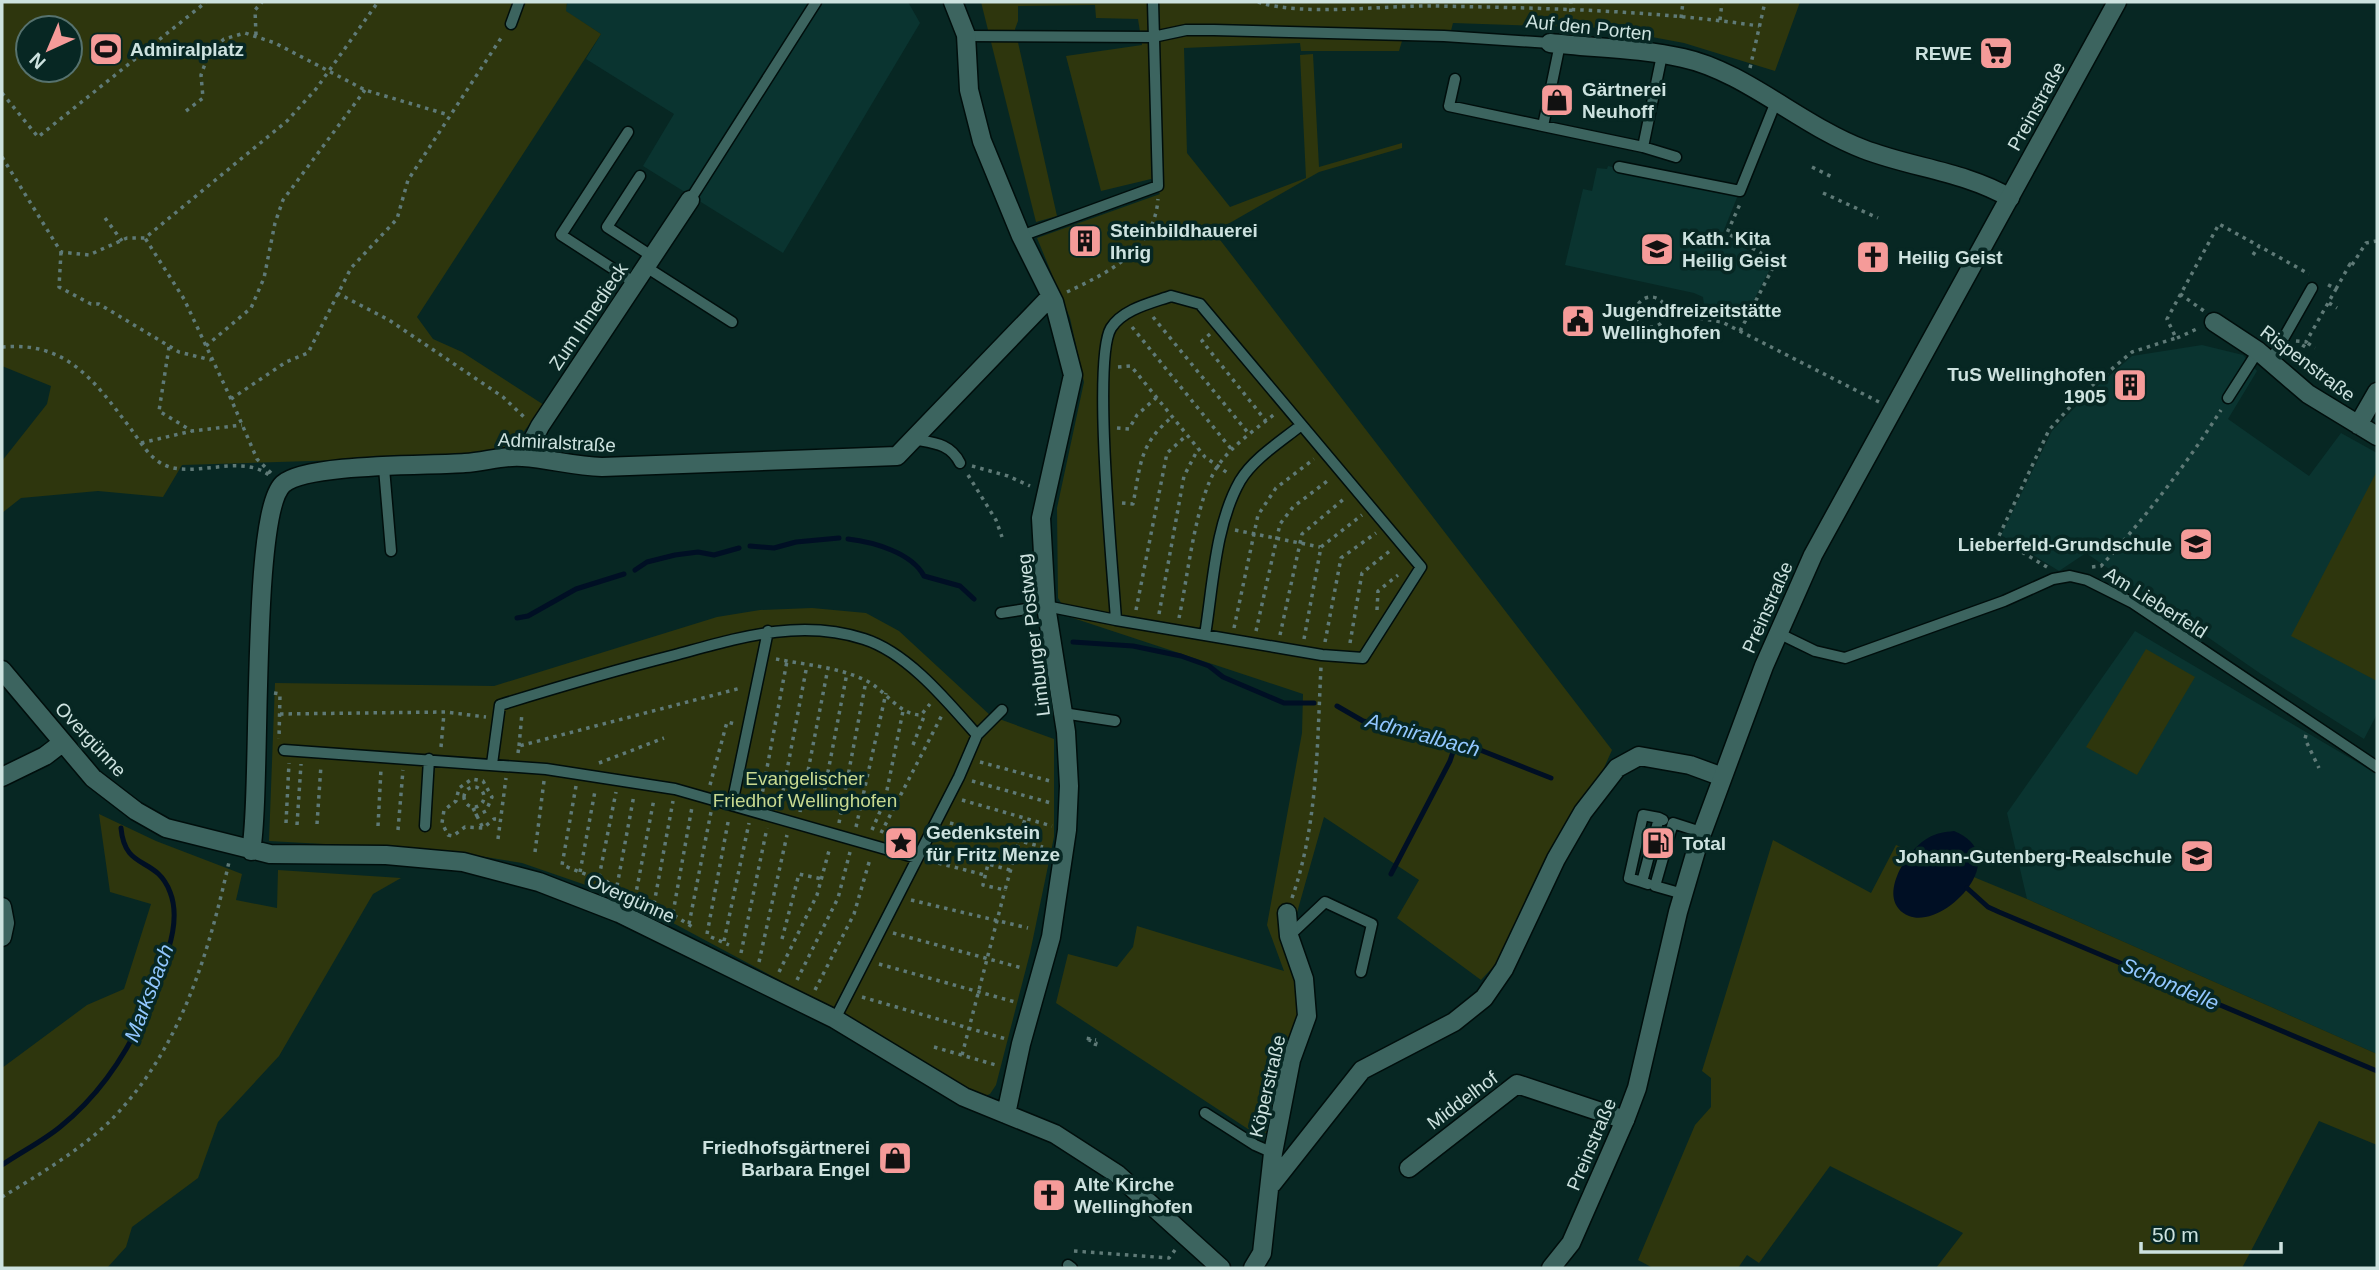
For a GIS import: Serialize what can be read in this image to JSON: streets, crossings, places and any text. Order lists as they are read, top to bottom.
{
  "streets": {
    "street": [
      "Auf den Porten",
      "Preinstraße",
      "Zum Ihnedieck",
      "Rispenstraße",
      "Admiralstraße",
      "Limburger Postweg",
      "Overgünne",
      "Köperstraße",
      "Middelhof"
    ],
    "lane": ["Am Lieberfeld"]
  },
  "crossings": [
    ["Auf den Porten", "Preinstraße"],
    ["Auf den Porten", "Limburger Postweg"],
    ["Preinstraße", "Am Lieberfeld"],
    ["Preinstraße", "Middelhof"],
    ["Zum Ihnedieck", "Admiralstraße"],
    ["Admiralstraße", "Limburger Postweg"],
    ["Limburger Postweg", "Overgünne"]
  ],
  "water": ["Admiralbach", "Schondelle", "Marksbach"],
  "parks": ["Evangelischer Friedhof Wellinghofen"],
  "places": {
    "sports": ["Admiralplatz"],
    "supermarket": ["REWE"],
    "shop": ["Gärtnerei Neuhoff", "Friedhofsgärtnerei Barbara Engel"],
    "building": ["Steinbildhauerei Ihrig", "TuS Wellinghofen 1905"],
    "school or university": ["Kath. Kita Heilig Geist", "Lieberfeld-Grundschule", "Johann-Gutenberg-Realschule"],
    "church": ["Heilig Geist", "Alte Kirche Wellinghofen"],
    "public building": ["Jugendfreizeitstätte Wellinghofen"],
    "place": ["Gedenkstein für Fritz Menze"],
    "fuel station": ["Total"]
  },
  "scale_bar": "50 m",
  "north": "bottom left"
}
